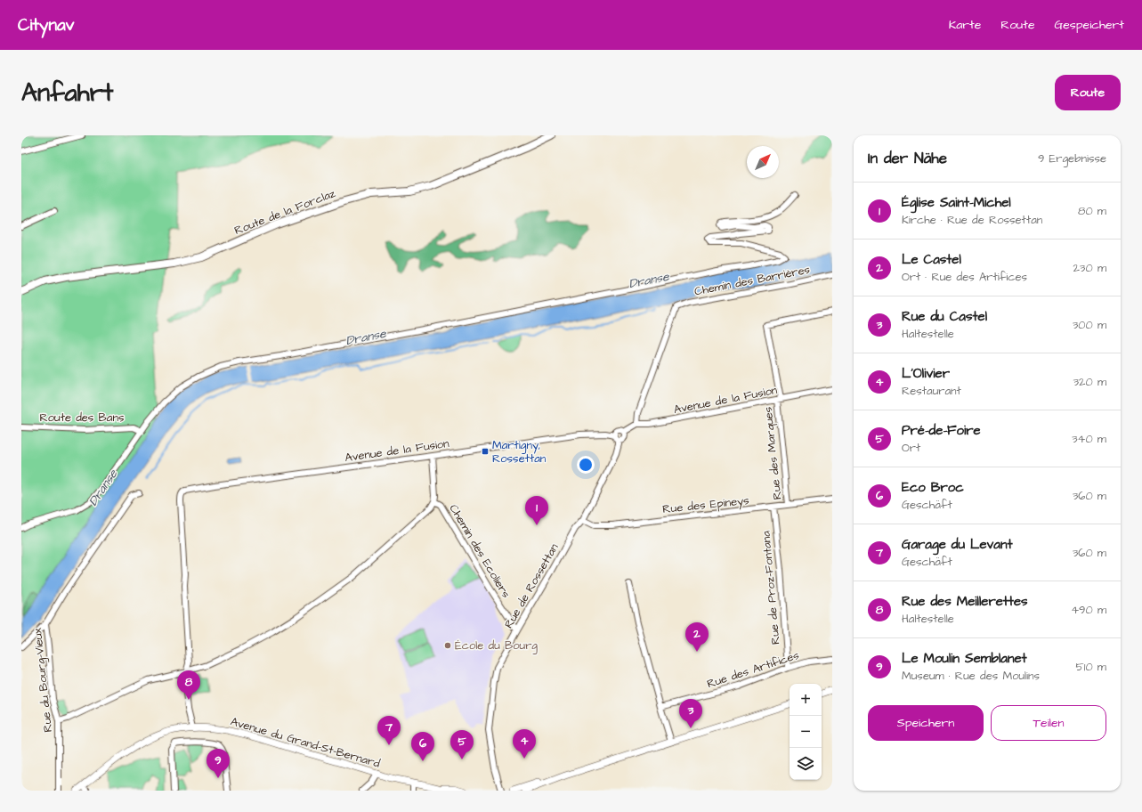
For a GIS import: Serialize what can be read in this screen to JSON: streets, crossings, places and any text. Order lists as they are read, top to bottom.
{
  "streets": {
    "main road": ["Route de la Forclaz"],
    "street": [
      "Chemin des Barrières",
      "Avenue de la Fusion",
      "Route des Bans",
      "Rue des Marques",
      "Rue des Epineys",
      "Chemin des Ecoliers",
      "Rue de Rossettan",
      "Rue de Proz-Fontana",
      "Rue des Artifices",
      "Rue du Bourg-Vieux",
      "Avenue du Grand-St-Bernard"
    ]
  },
  "crossings": [
    ["Chemin des Barrières", "Avenue de la Fusion"],
    ["Avenue de la Fusion", "Rue des Marques"],
    ["Avenue de la Fusion", "Rue de Rossettan"],
    ["Rue des Marques", "Rue des Epineys"],
    ["Rue des Epineys", "Rue de Rossettan"],
    ["Rue des Epineys", "Rue de Proz-Fontana"],
    ["Chemin des Ecoliers", "Rue de Rossettan"],
    ["Rue de Proz-Fontana", "Rue des Artifices"]
  ],
  "water": ["Dranse"],
  "places": {
    "transit": ["Martigny, Rossettan"],
    "other": ["École du Bourg"]
  },
  "north": "top right",
  "page": {
    "header": "Citynav",
    "nav": ["Karte", "Route", "Gespeichert"],
    "buttons": [
      "Route",
      ["Speichern", "Teilen"]
    ],
    "title": "Anfahrt",
    "heading": ["In der Nähe", "9 Ergebnisse"],
    "list": [
      {
        "mark": "1",
        "name": "Église Saint-Michel",
        "note": "Kirche · Rue de Rossettan",
        "value": "80 m"
      },
      {
        "mark": "2",
        "name": "Le Castel",
        "note": "Ort · Rue des Artifices",
        "value": "230 m"
      },
      {
        "mark": "3",
        "name": "Rue du Castel",
        "note": "Haltestelle",
        "value": "300 m"
      },
      {
        "mark": "4",
        "name": "L'Olivier",
        "note": "Restaurant",
        "value": "320 m"
      },
      {
        "mark": "5",
        "name": "Pré-de-Foire",
        "note": "Ort",
        "value": "340 m"
      },
      {
        "mark": "6",
        "name": "Eco Broc",
        "note": "Geschäft",
        "value": "360 m"
      },
      {
        "mark": "7",
        "name": "Garage du Levant",
        "note": "Geschäft",
        "value": "360 m"
      },
      {
        "mark": "8",
        "name": "Rue des Meillerettes",
        "note": "Haltestelle",
        "value": "490 m"
      },
      {
        "mark": "9",
        "name": "Le Moulin Semblanet",
        "note": "Museum · Rue des Moulins",
        "value": "510 m"
      }
    ],
    "pins": [
      "1",
      "2",
      "8",
      "3",
      "7",
      "4",
      "5",
      "6",
      "9"
    ],
    "map_buttons": ["+", "−"]
  }
}
